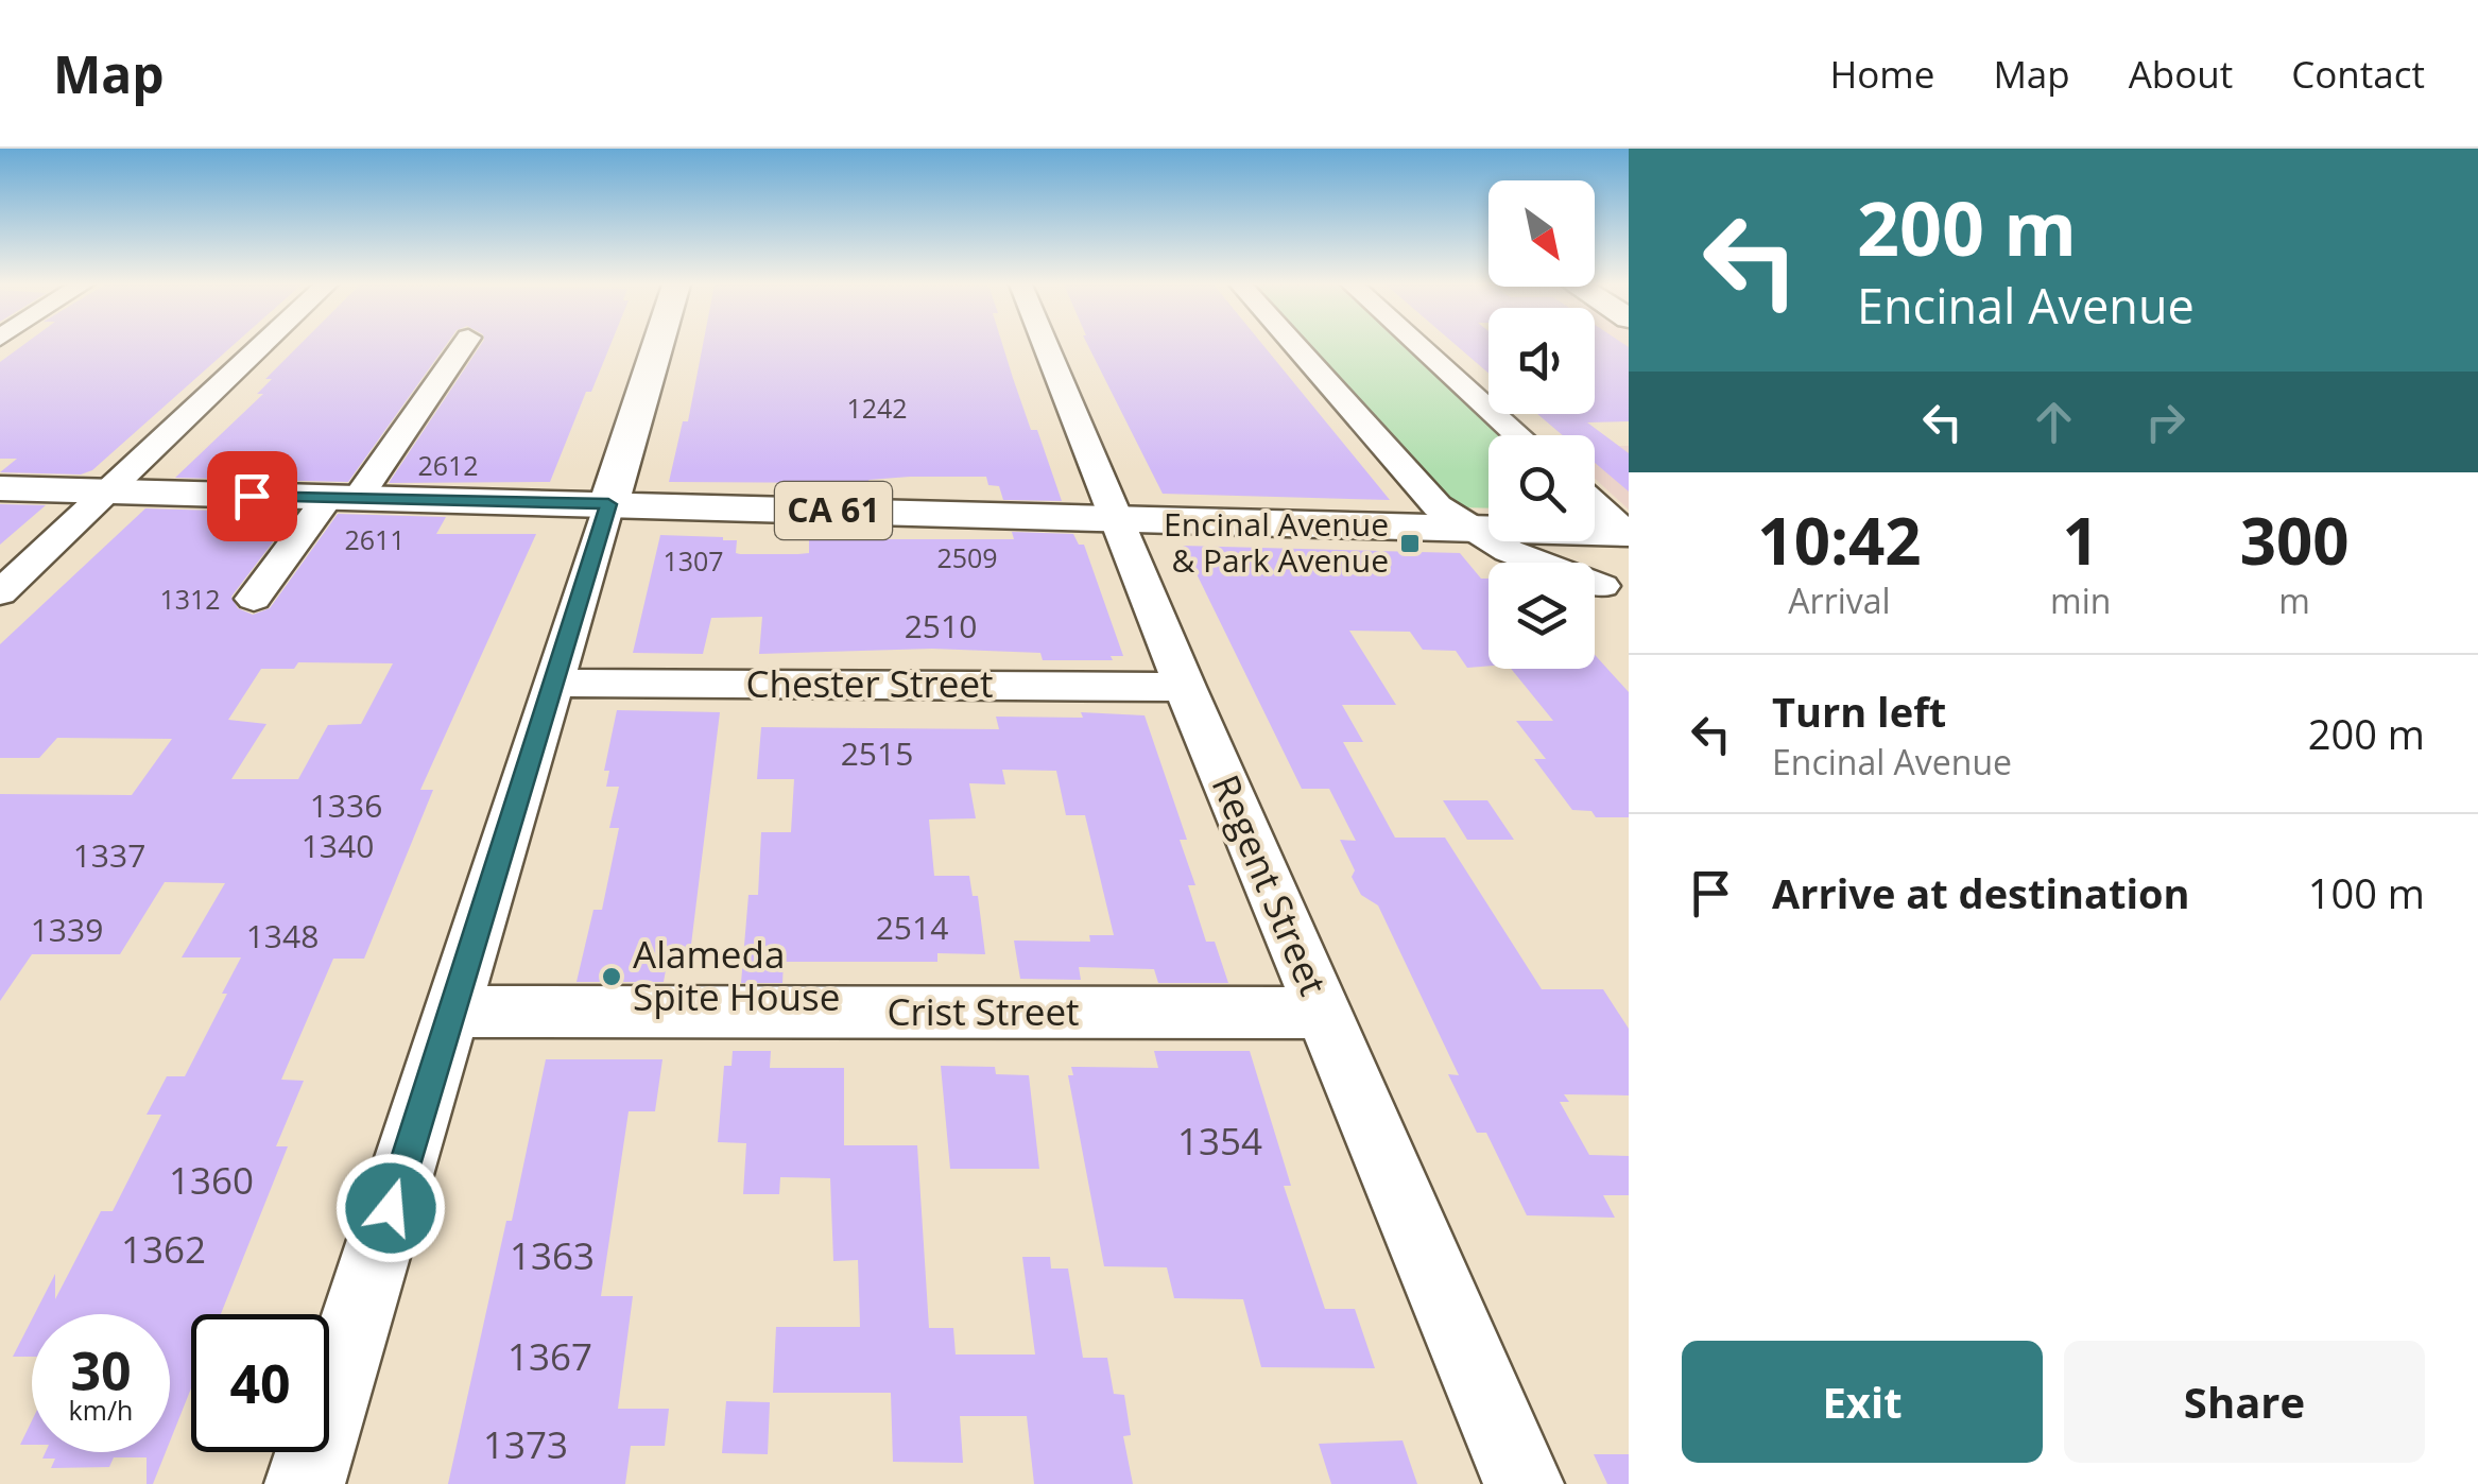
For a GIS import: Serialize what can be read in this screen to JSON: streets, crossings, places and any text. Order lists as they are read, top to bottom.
{
  "streets": {
    "main road": ["CA 61"],
    "street": ["Chester Street", "Regent Street", "Crist Street"]
  },
  "crossings": [
    ["CA 61", "Regent Street"],
    ["Chester Street", "Regent Street"],
    ["Regent Street", "Crist Street"]
  ],
  "places": {
    "transit": ["Encinal Avenue & Park Avenue"],
    "other": ["Alameda Spite House"]
  },
  "house_numbers": [
    "1242",
    "2612",
    "2611",
    "2509",
    "1307",
    "1312",
    "2510",
    "2515",
    "1336",
    "1340",
    "1337",
    "2514",
    "1339",
    "1348",
    "1354",
    "1360",
    "1362",
    "1363",
    "1367",
    "1373"
  ],
  "north": "bottom right",
  "page": {
    "header": "Map",
    "nav": [
      "Home",
      "Map",
      "About",
      "Contact"
    ],
    "turn": ["200 m", "Encinal Avenue"],
    "eta": [
      "10:42",
      "Arrival",
      "1",
      "min",
      "300",
      "m"
    ],
    "list": [
      {
        "name": "Turn left",
        "note": "Encinal Avenue",
        "value": "200 m"
      },
      {
        "name": "Arrive at destination",
        "value": "100 m"
      }
    ],
    "speed": "30 km/h",
    "limit": "40",
    "buttons": ["Exit", "Share"]
  }
}
